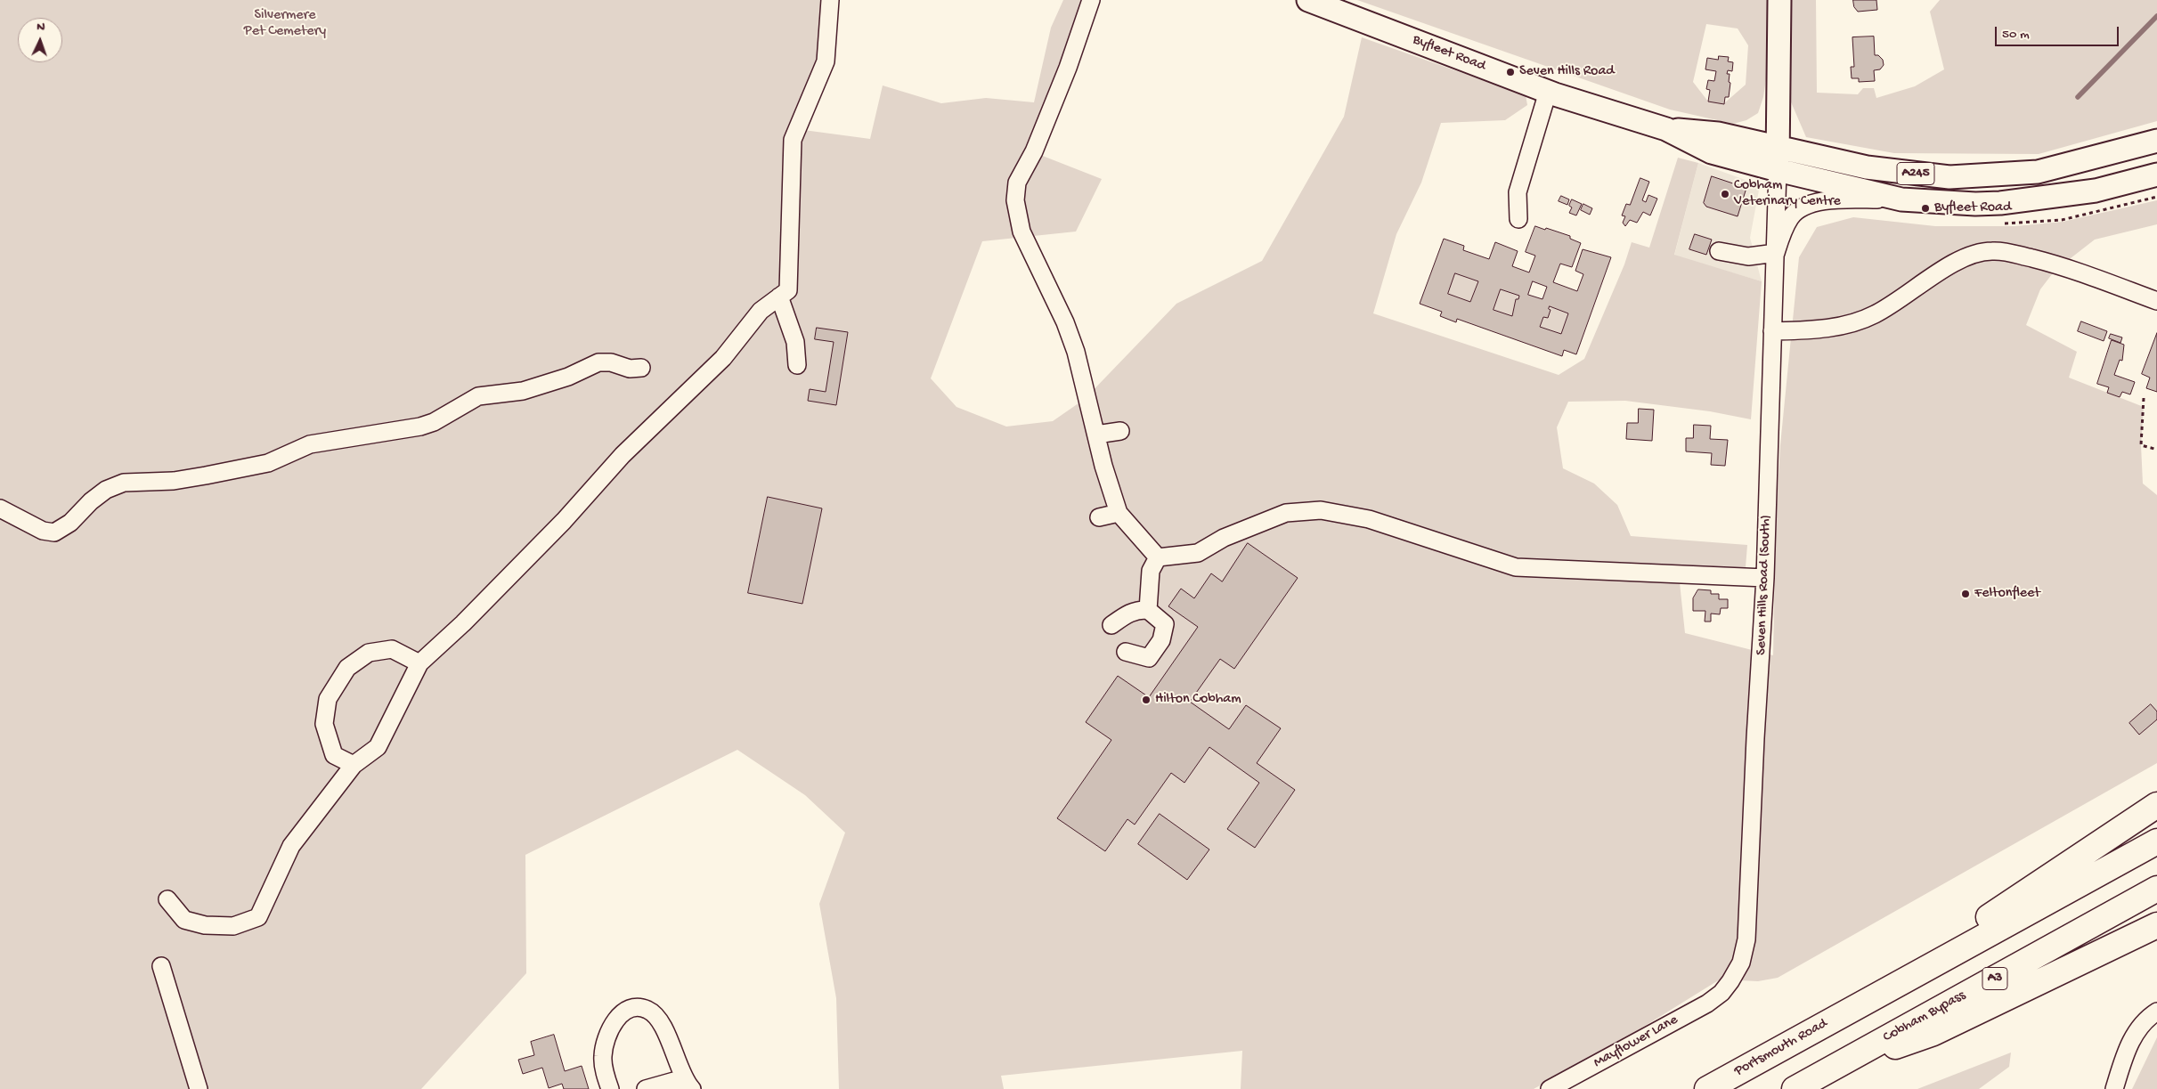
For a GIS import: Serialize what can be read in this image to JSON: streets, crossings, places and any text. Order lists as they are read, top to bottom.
{
  "streets": {
    "highway": ["A3", "Cobham Bypass", "Portsmouth Road"],
    "main road": ["Byfleet Road", "A245"],
    "street": ["Seven Hills Road (South)", "Mayflower Lane"]
  },
  "crossings": [
    ["Byfleet Road", "Seven Hills Road (South)"],
    ["Seven Hills Road (South)", "Mayflower Lane"],
    ["A3", "Cobham Bypass"]
  ],
  "parks": ["Silvermere Pet Cemetery"],
  "places": [
    "Seven Hills Road",
    "Cobham Veterinary Centre",
    "Byfleet Road",
    "Feltonfleet",
    "Hilton Cobham"
  ],
  "scale_bar": "50 m",
  "north": "top"
}
